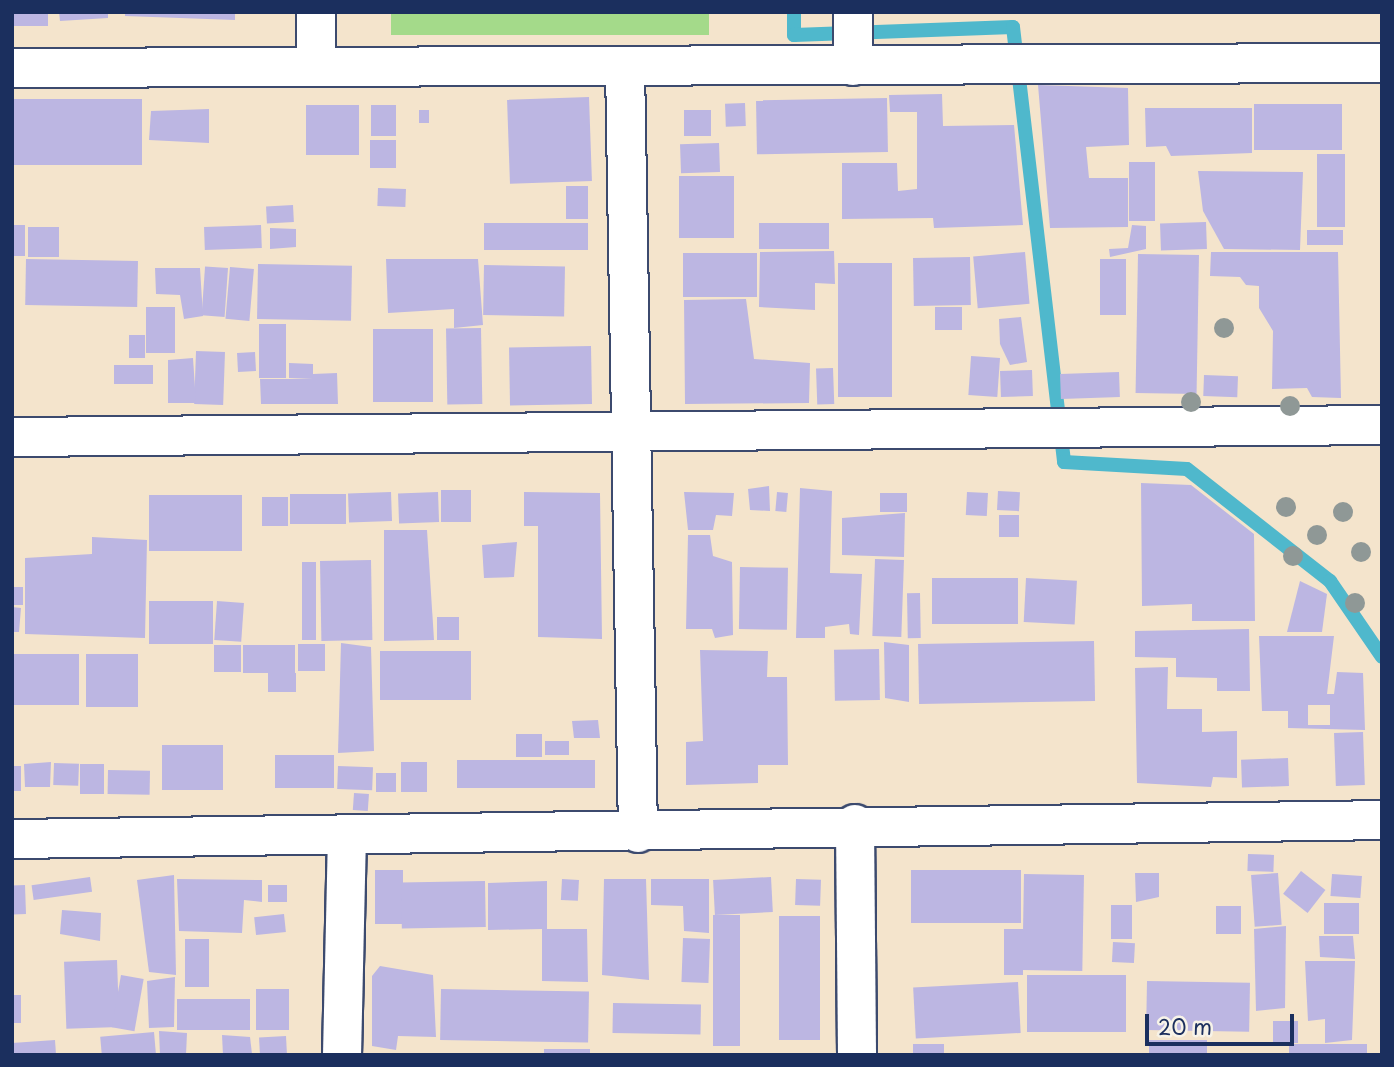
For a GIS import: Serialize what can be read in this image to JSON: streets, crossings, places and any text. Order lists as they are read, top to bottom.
{
  "scale_bar": "20 m"
}
